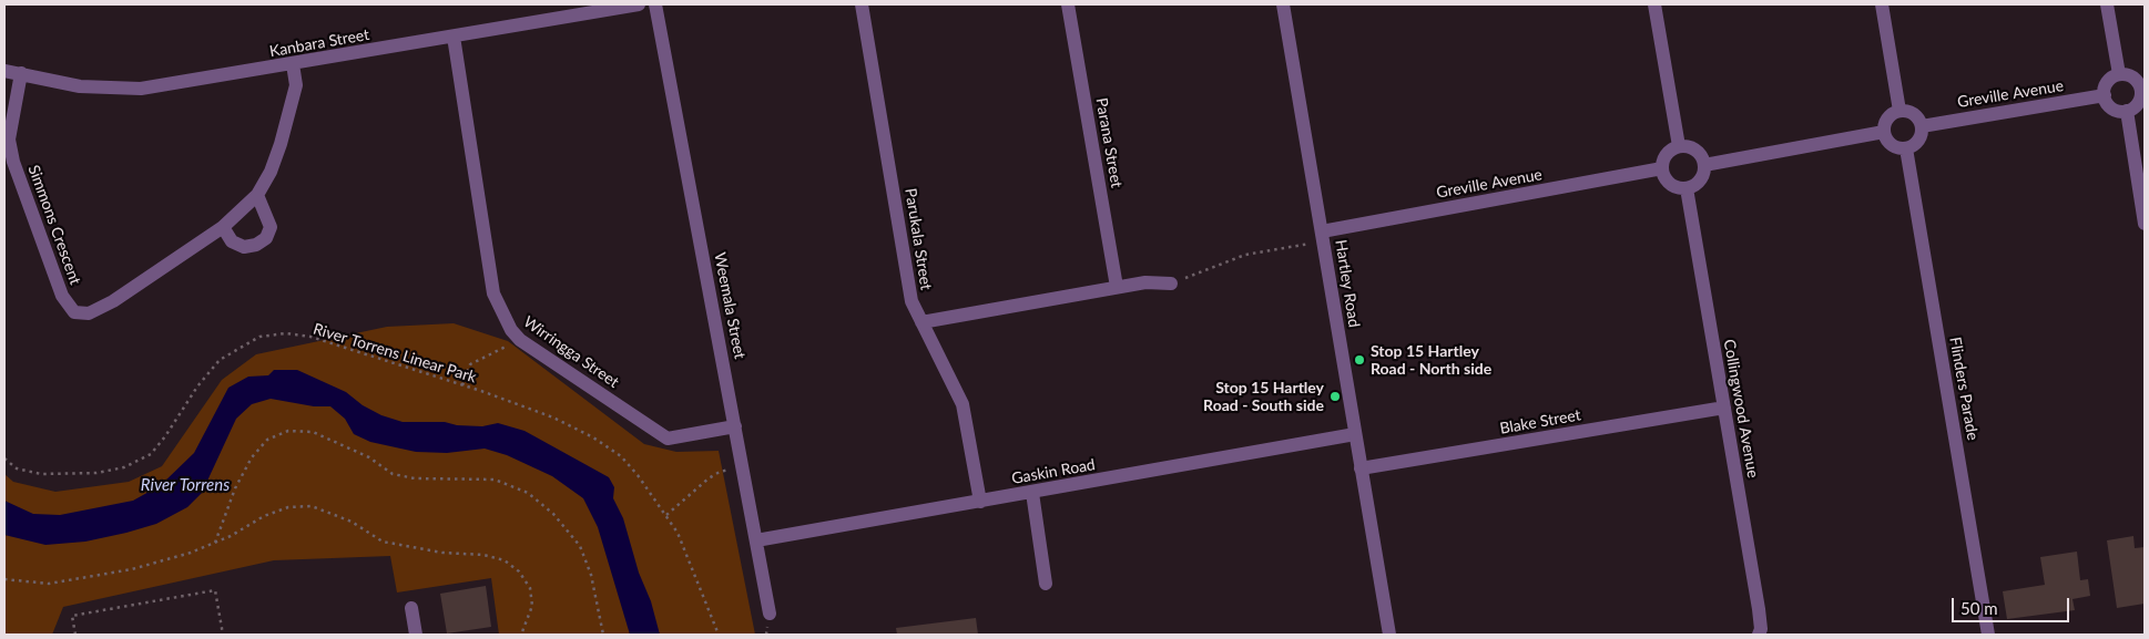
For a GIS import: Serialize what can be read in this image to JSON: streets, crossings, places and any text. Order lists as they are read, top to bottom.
{
  "streets": {
    "street": [
      "Kanbara Street",
      "Greville Avenue",
      "Parana Street",
      "Simmons Crescent",
      "Parukala Street",
      "Hartley Road",
      "Weemala Street",
      "Wirringga Street",
      "Flinders Parade",
      "Collingwood Avenue",
      "Blake Street",
      "Gaskin Road"
    ],
    "path": ["River Torrens Linear Park"]
  },
  "crossings": [
    ["Kanbara Street", "Simmons Crescent"],
    ["Kanbara Street", "Wirringga Street"],
    ["Greville Avenue", "Hartley Road"],
    ["Greville Avenue", "Flinders Parade"],
    ["Greville Avenue", "Collingwood Avenue"],
    ["Parukala Street", "Gaskin Road"],
    ["Hartley Road", "Blake Street"],
    ["Hartley Road", "Gaskin Road"],
    ["Weemala Street", "Wirringga Street"],
    ["Weemala Street", "Gaskin Road"],
    ["Collingwood Avenue", "Blake Street"]
  ],
  "water": ["River Torrens"],
  "places": ["Stop 15 Hartley Road - North side", "Stop 15 Hartley Road - South side"],
  "scale_bar": "50 m"
}
